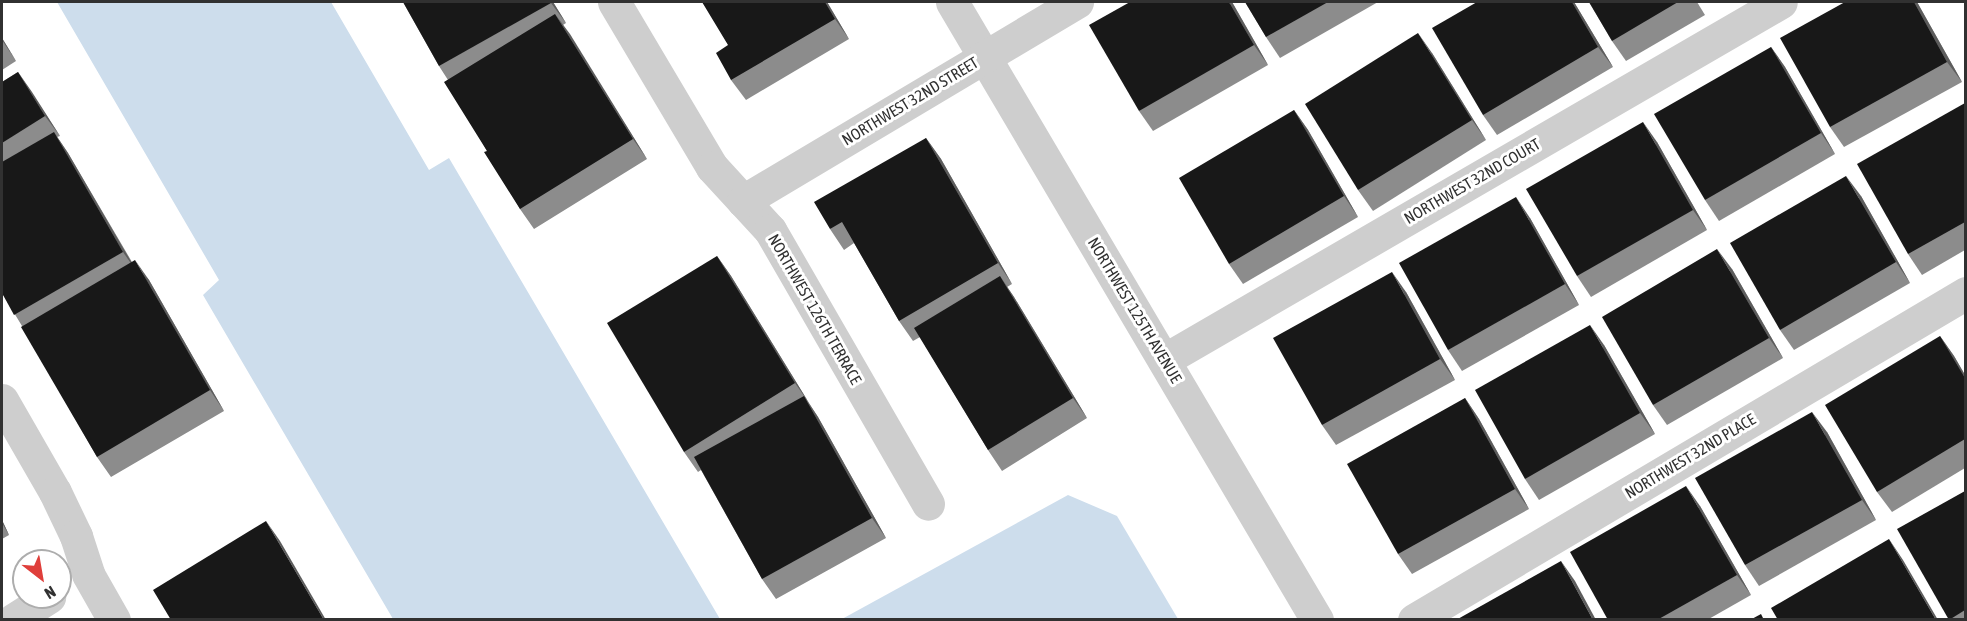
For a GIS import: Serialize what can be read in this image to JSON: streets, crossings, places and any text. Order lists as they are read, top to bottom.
{
  "streets": {
    "street": [
      "NORTHWEST 32ND STREET",
      "NORTHWEST 32ND COURT",
      "NORTHWEST 126TH TERRACE",
      "NORTHWEST 125TH AVENUE",
      "NORTHWEST 32ND PLACE"
    ]
  },
  "crossings": [
    ["NORTHWEST 32ND STREET", "NORTHWEST 126TH TERRACE"],
    ["NORTHWEST 32ND STREET", "NORTHWEST 125TH AVENUE"],
    ["NORTHWEST 32ND COURT", "NORTHWEST 125TH AVENUE"]
  ],
  "north": "bottom right"
}
